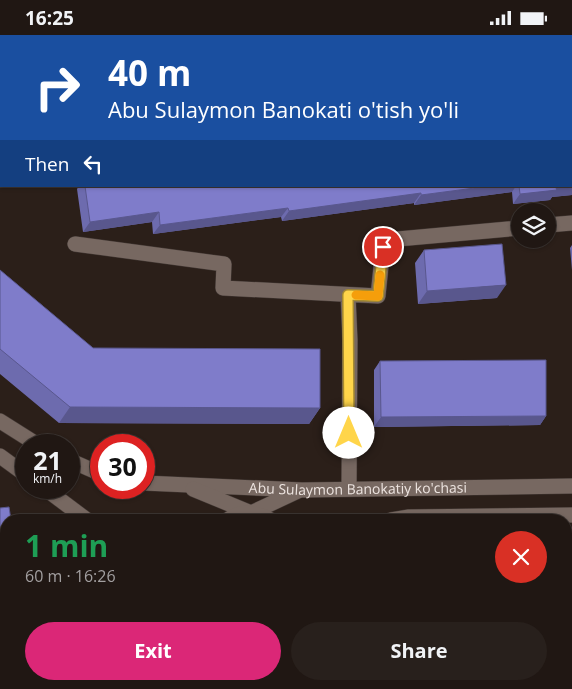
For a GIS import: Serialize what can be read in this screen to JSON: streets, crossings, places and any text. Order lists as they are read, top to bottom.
{
  "streets": {
    "main road": ["Abu Sulaymon Banokatiy ko'chasi"]
  },
  "page": {
    "status": "16:25",
    "turn": ["40 m", "Abu Sulaymon Banokati o'tish yo'li"],
    "then": "Then",
    "speed": "21 km/h",
    "limit": "30",
    "heading": ["1 min", "60 m · 16:26"],
    "buttons": ["Exit", "Share"]
  }
}
